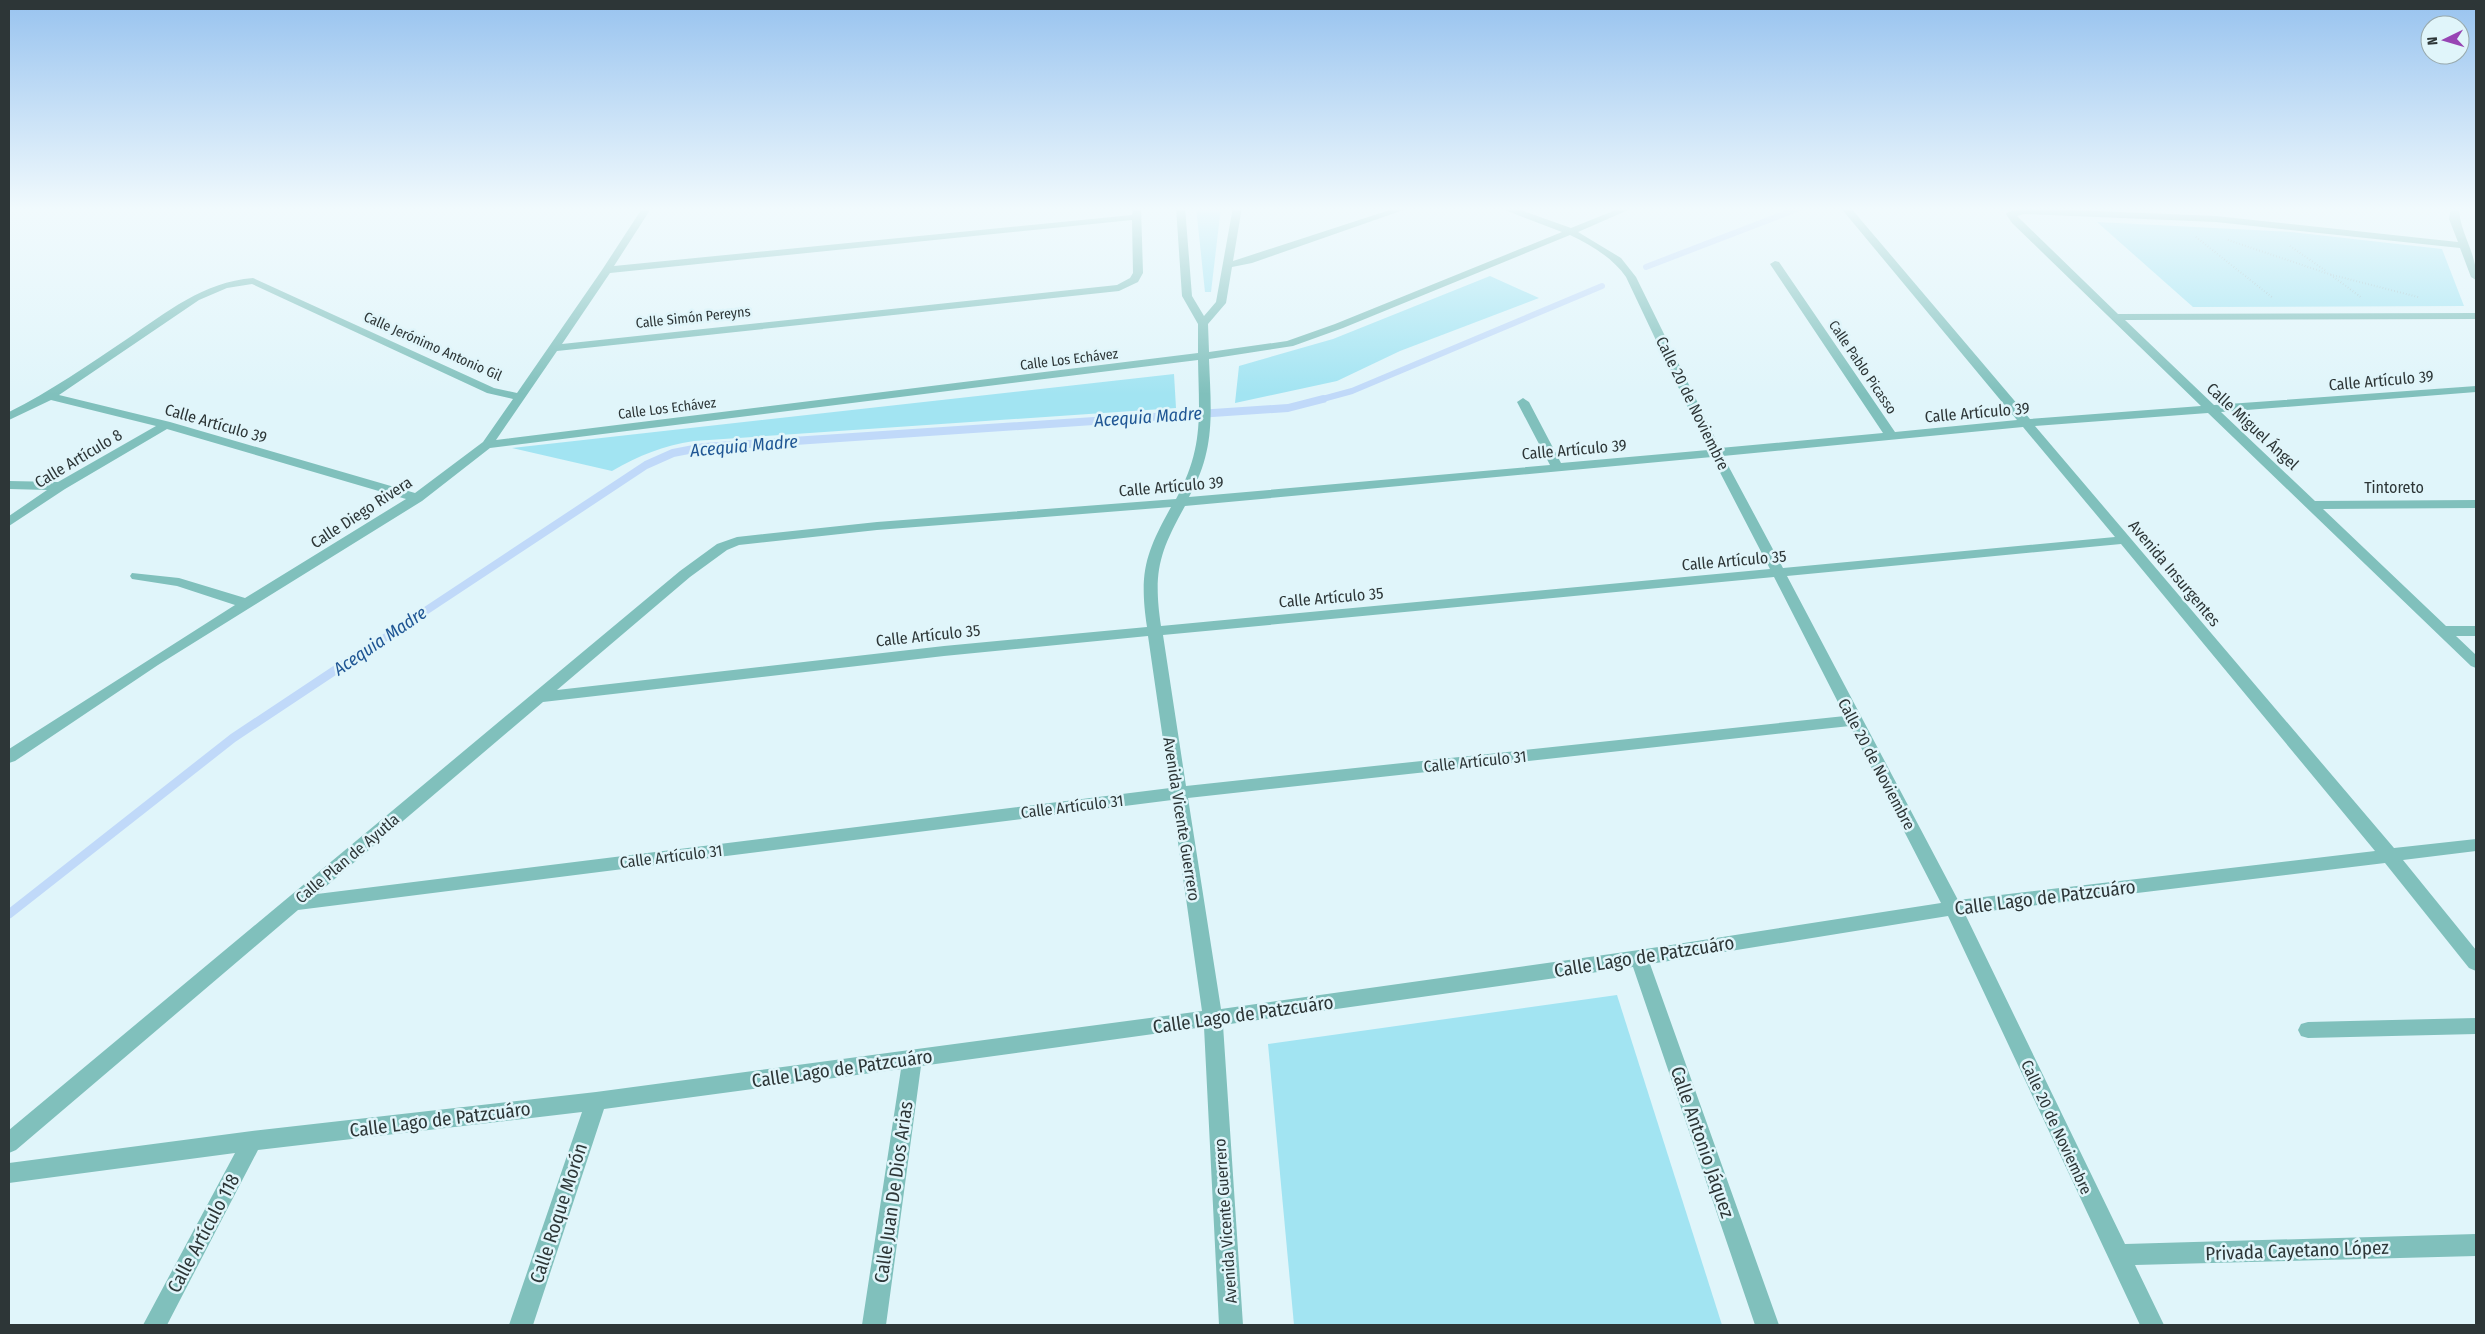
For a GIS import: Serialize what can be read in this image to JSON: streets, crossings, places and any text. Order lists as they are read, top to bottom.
{
  "streets": {
    "street": [
      "Calle Simón Pereyns",
      "Calle Jerónimo Antonio Gil",
      "Calle Los Echávez",
      "Calle Pablo Picasso",
      "Calle Artículo 39",
      "Calle 20 de Noviembre",
      "Calle Miguel Ángel",
      "Calle Artículo 8",
      "Tintoreto",
      "Calle Diego Rivera",
      "Calle Artículo 35",
      "Avenida Insurgentes",
      "Calle Artículo 31",
      "Avenida Vicente Guerrero",
      "Calle Plan de Ayutla",
      "Calle Lago de Patzcuáro",
      "Calle Antonio Jáquez",
      "Calle Juan De Dios Arias",
      "Calle Roque Morón",
      "Calle Artículo 118",
      "Privada Cayetano López"
    ]
  },
  "crossings": [
    ["Calle Simón Pereyns", "Calle Diego Rivera"],
    ["Calle Jerónimo Antonio Gil", "Calle Artículo 39"],
    ["Calle Jerónimo Antonio Gil", "Calle Diego Rivera"],
    ["Calle Los Echávez", "Calle Diego Rivera"],
    ["Calle Los Echávez", "Avenida Vicente Guerrero"],
    ["Calle Pablo Picasso", "Calle Artículo 39"],
    ["Calle Artículo 39", "Calle 20 de Noviembre"],
    ["Calle Artículo 39", "Calle Miguel Ángel"],
    ["Calle Artículo 39", "Calle Artículo 8"],
    ["Calle Artículo 39", "Calle Diego Rivera"],
    ["Calle Artículo 39", "Avenida Insurgentes"],
    ["Calle Artículo 39", "Avenida Vicente Guerrero"],
    ["Calle Artículo 39", "Calle Plan de Ayutla"],
    ["Calle 20 de Noviembre", "Calle Artículo 35"],
    ["Calle 20 de Noviembre", "Calle Artículo 31"],
    ["Calle 20 de Noviembre", "Calle Lago de Patzcuáro"],
    ["Calle 20 de Noviembre", "Privada Cayetano López"],
    ["Calle Miguel Ángel", "Tintoreto"],
    ["Calle Artículo 35", "Avenida Insurgentes"],
    ["Calle Artículo 35", "Avenida Vicente Guerrero"],
    ["Calle Artículo 35", "Calle Plan de Ayutla"],
    ["Avenida Insurgentes", "Calle Lago de Patzcuáro"],
    ["Calle Artículo 31", "Avenida Vicente Guerrero"],
    ["Calle Artículo 31", "Calle Plan de Ayutla"],
    ["Avenida Vicente Guerrero", "Calle Lago de Patzcuáro"],
    ["Calle Lago de Patzcuáro", "Calle Antonio Jáquez"],
    ["Calle Lago de Patzcuáro", "Calle Juan De Dios Arias"],
    ["Calle Lago de Patzcuáro", "Calle Roque Morón"],
    ["Calle Lago de Patzcuáro", "Calle Artículo 118"]
  ],
  "water": ["Acequia Madre"],
  "north": "left"
}
